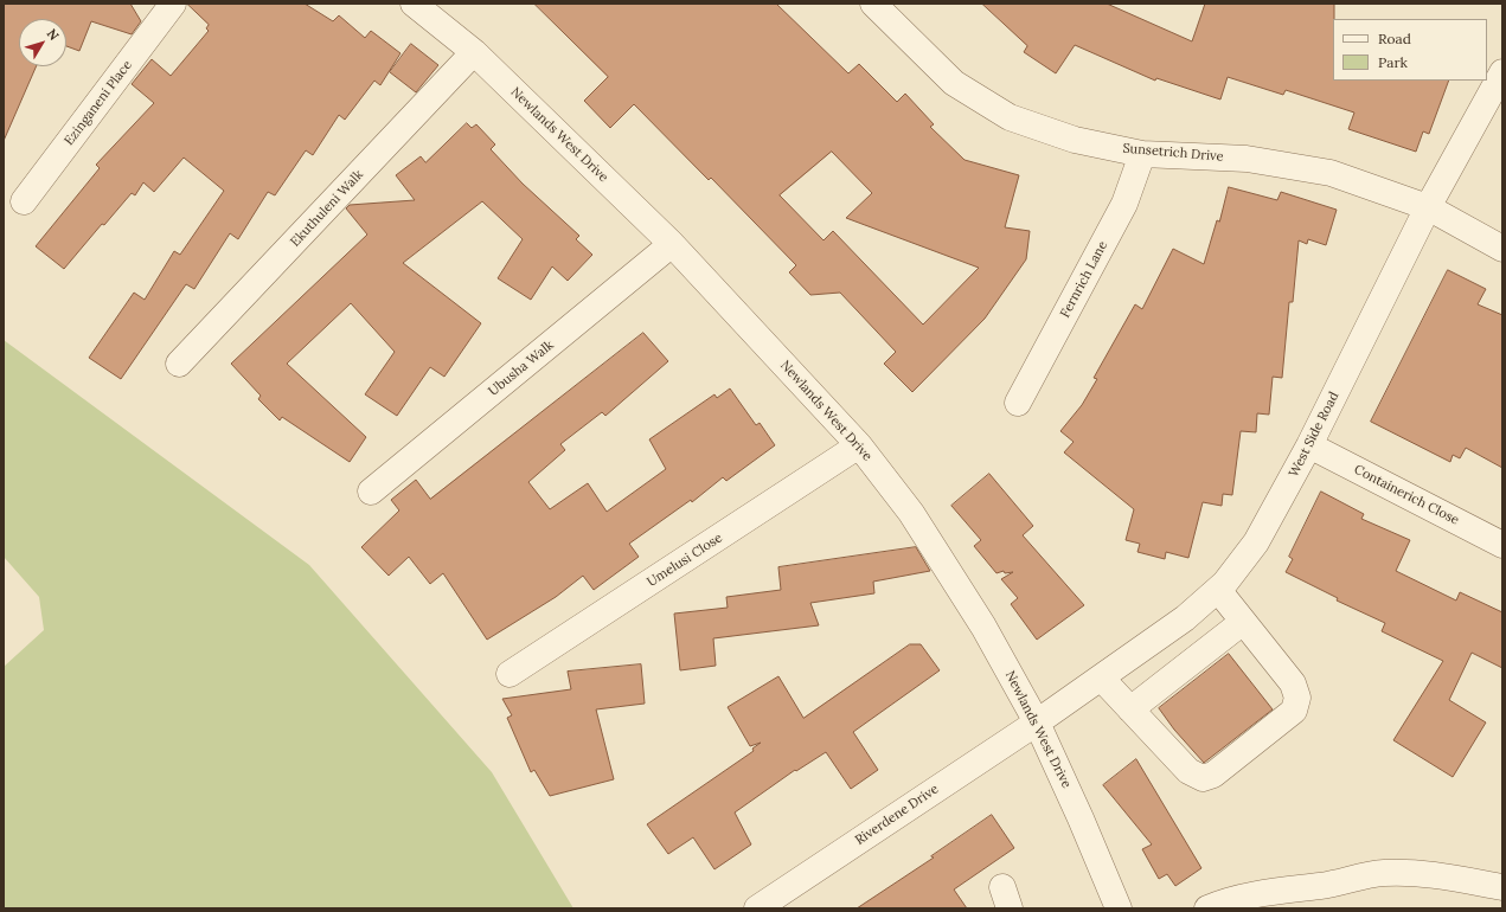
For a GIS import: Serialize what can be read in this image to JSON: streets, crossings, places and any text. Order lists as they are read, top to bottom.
{
  "streets": {
    "street": [
      "Ezinganeni Place",
      "Newlands West Drive",
      "Sunsetrich Drive",
      "Ekuthuleni Walk",
      "Fernrich Lane",
      "Ubusha Walk",
      "West Side Road",
      "Containerich Close",
      "Umelusi Close",
      "Riverdene Drive"
    ]
  },
  "crossings": [
    ["Newlands West Drive", "Ekuthuleni Walk"],
    ["Newlands West Drive", "Ubusha Walk"],
    ["Newlands West Drive", "West Side Road"],
    ["Newlands West Drive", "Umelusi Close"],
    ["Newlands West Drive", "Riverdene Drive"],
    ["Sunsetrich Drive", "Fernrich Lane"],
    ["Sunsetrich Drive", "West Side Road"],
    ["West Side Road", "Containerich Close"],
    ["West Side Road", "Riverdene Drive"]
  ],
  "legend": ["Road", "Park"],
  "north": "top right"
}
